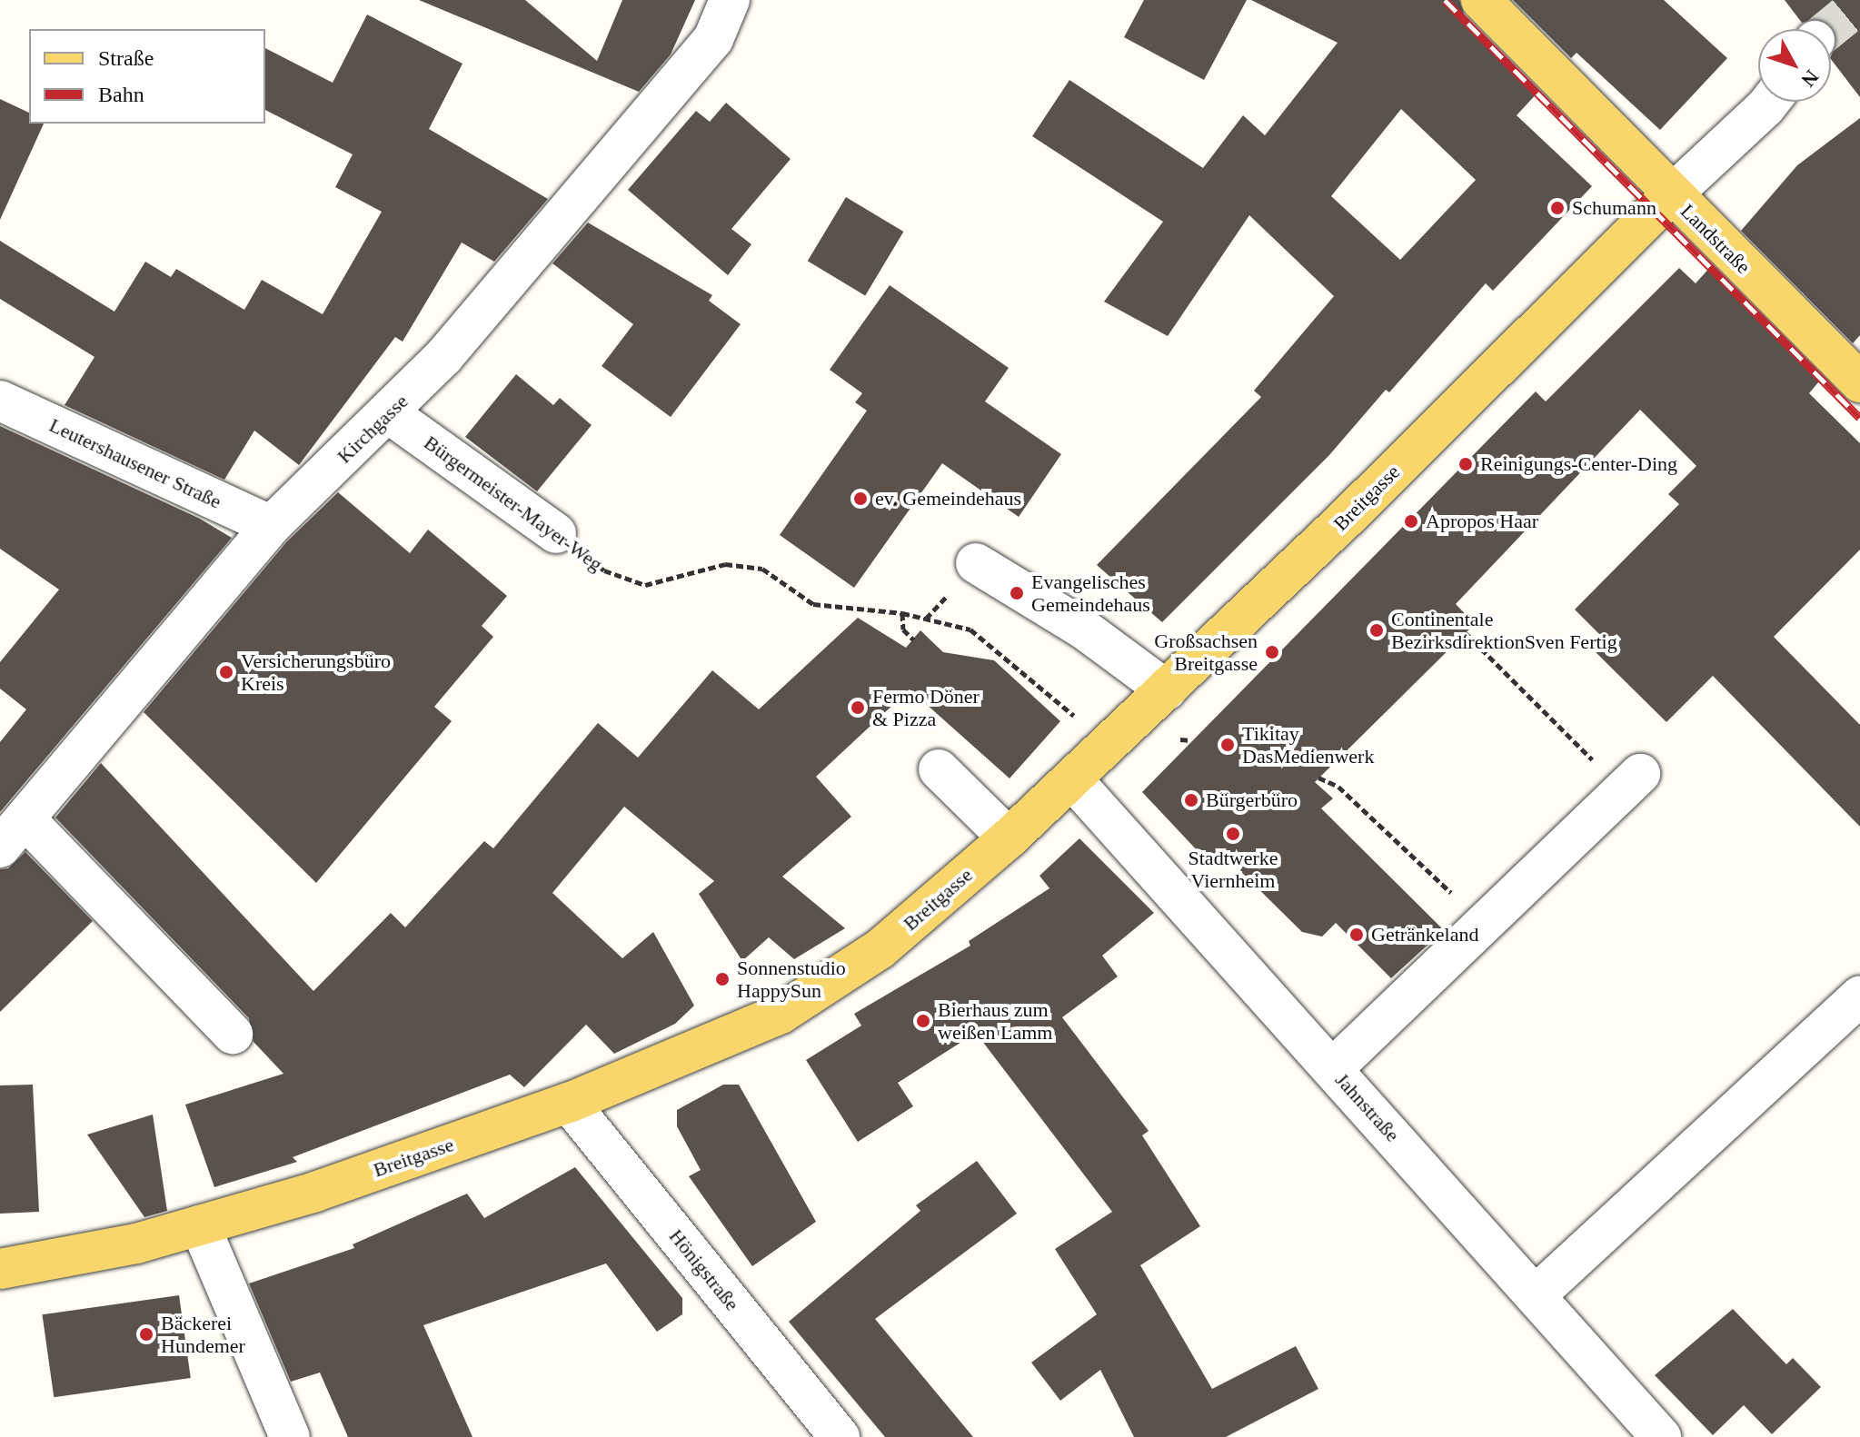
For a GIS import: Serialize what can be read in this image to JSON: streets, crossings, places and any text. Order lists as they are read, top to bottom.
{
  "streets": {
    "main road": ["Landstraße", "Breitgasse"],
    "street": [
      "Kirchgasse",
      "Leutershausener Straße",
      "Bürgermeister-Mayer-Weg",
      "Jahnstraße",
      "Hönigstraße"
    ]
  },
  "crossings": [
    ["Landstraße", "Breitgasse"],
    ["Kirchgasse", "Leutershausener Straße"],
    ["Kirchgasse", "Bürgermeister-Mayer-Weg"],
    ["Breitgasse", "Bürgermeister-Mayer-Weg"],
    ["Breitgasse", "Jahnstraße"],
    ["Breitgasse", "Hönigstraße"]
  ],
  "places": [
    "Schumann",
    "Reinigungs-Center-Ding",
    "ev. Gemeindehaus",
    "Apropos Haar",
    "Evangelisches Gemeindehaus",
    "Continentale BezirksdirektionSven Fertig",
    "Großsachsen Breitgasse",
    "Versicherungsbüro Kreis",
    "Fermo Döner & Pizza",
    "Tikitay DasMedienwerk",
    "Bürgerbüro",
    "Stadtwerke Viernheim",
    "Getränkeland",
    "Sonnenstudio HappySun",
    "Bierhaus zum weißen Lamm",
    "Bäckerei Hundemer"
  ],
  "legend": ["Straße", "Bahn"],
  "north": "bottom right"
}
